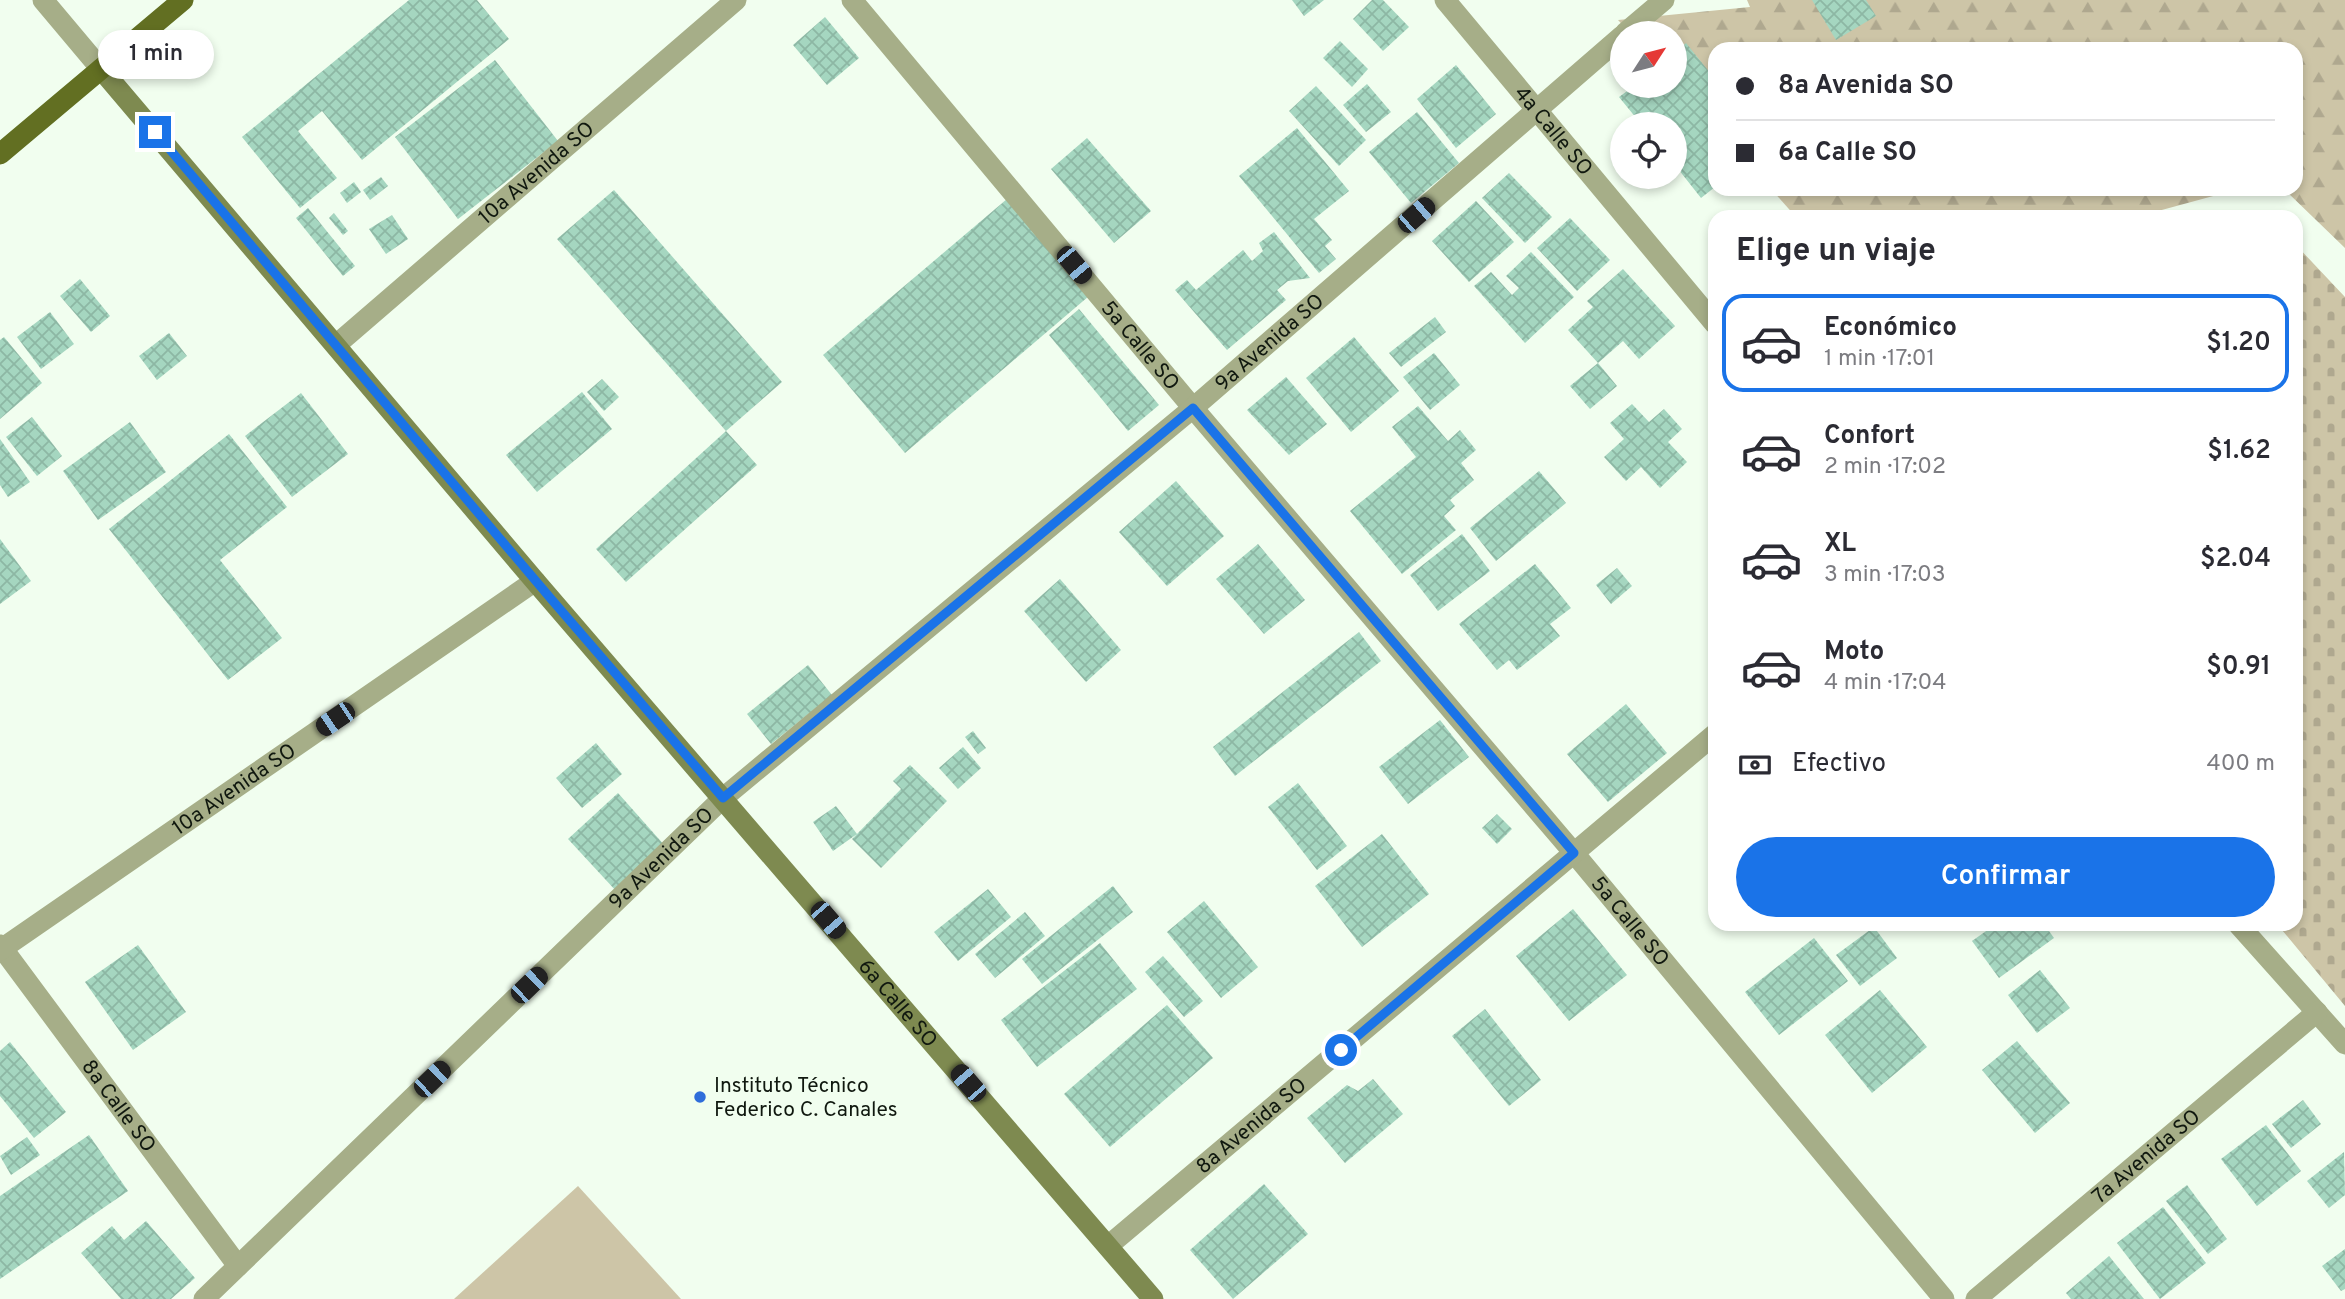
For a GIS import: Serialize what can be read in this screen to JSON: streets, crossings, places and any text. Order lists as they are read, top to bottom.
{
  "streets": {
    "street": [
      "4a Calle SO",
      "10a Avenida SO",
      "9a Avenida SO",
      "5a Calle SO",
      "6a Calle SO",
      "8a Calle SO",
      "8a Avenida SO",
      "7a Avenida SO"
    ]
  },
  "crossings": [
    ["4a Calle SO", "9a Avenida SO"],
    ["10a Avenida SO", "6a Calle SO"],
    ["10a Avenida SO", "8a Calle SO"],
    ["9a Avenida SO", "5a Calle SO"],
    ["9a Avenida SO", "6a Calle SO"],
    ["9a Avenida SO", "8a Calle SO"],
    ["5a Calle SO", "8a Avenida SO"],
    ["6a Calle SO", "8a Avenida SO"]
  ],
  "places": ["Instituto Técnico Federico C. Canales"],
  "north": "top right",
  "page": {
    "bubble": "1 min",
    "banner": ["8a Avenida SO", "6a Calle SO"],
    "heading": "Elige un viaje",
    "list": [
      {
        "name": "Económico",
        "note": "1 min · 17:01",
        "value": "$1.20"
      },
      {
        "name": "Confort",
        "note": "2 min · 17:02",
        "value": "$1.62"
      },
      {
        "name": "XL",
        "note": "3 min · 17:03",
        "value": "$2.04"
      },
      {
        "name": "Moto",
        "note": "4 min · 17:04",
        "value": "$0.91"
      }
    ],
    "pay": ["Efectivo", "400 m"],
    "buttons": "Confirmar"
  }
}
